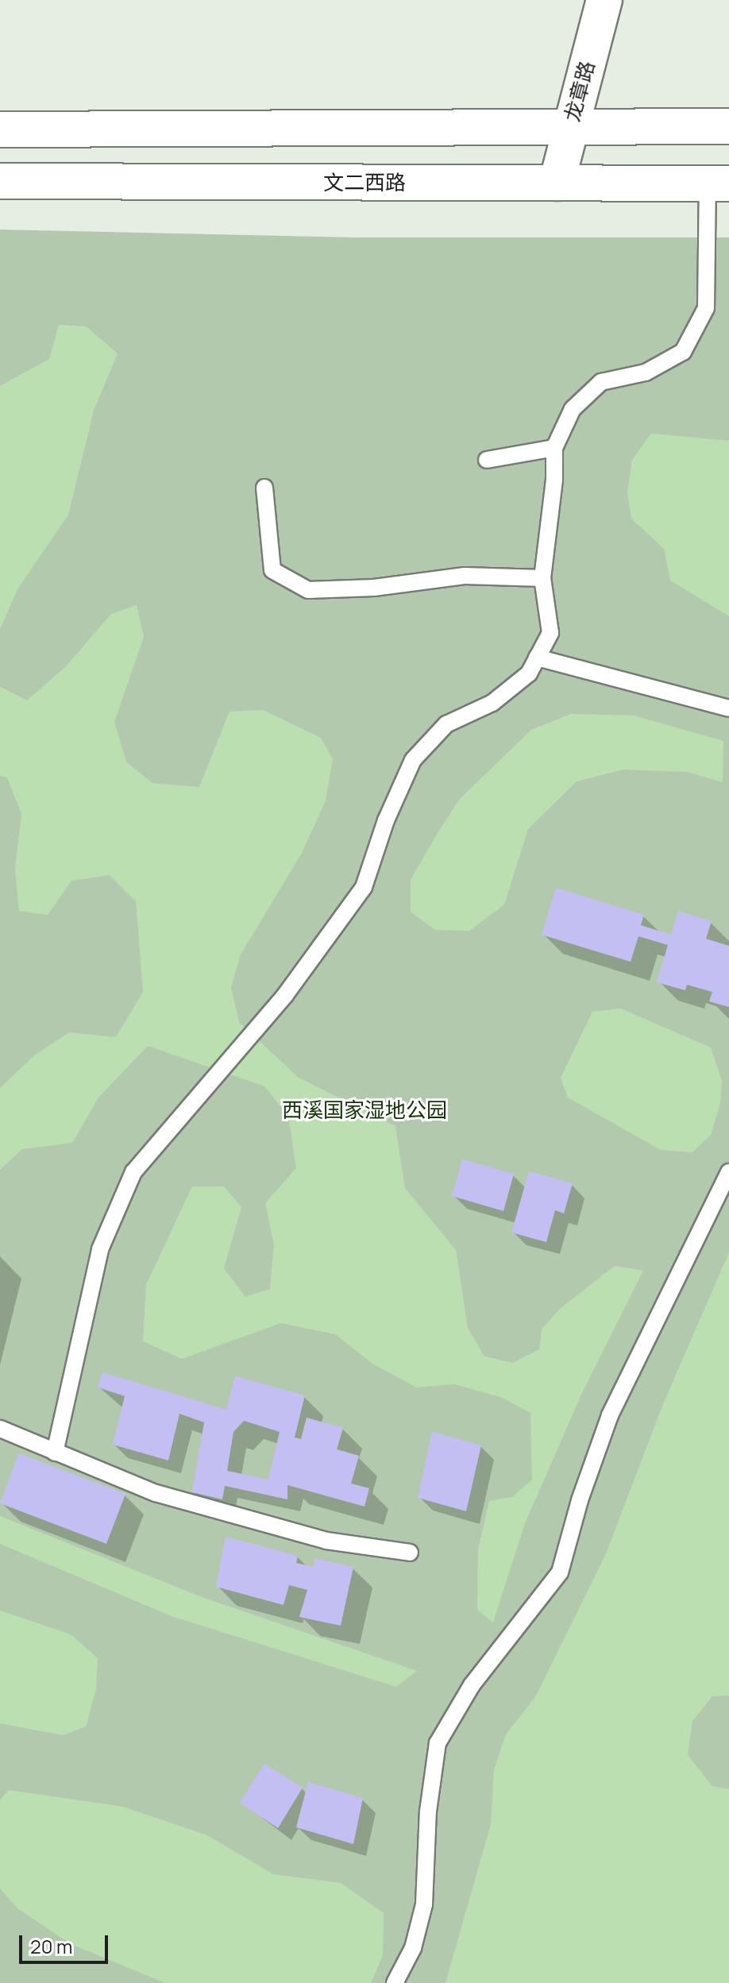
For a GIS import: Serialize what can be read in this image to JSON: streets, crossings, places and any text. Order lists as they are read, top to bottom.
{
  "streets": {
    "main road": ["龙章路", "文二西路"]
  },
  "crossings": [
    ["龙章路", "文二西路"]
  ],
  "parks": ["西溪国家湿地公园"],
  "scale_bar": "20 m"
}
